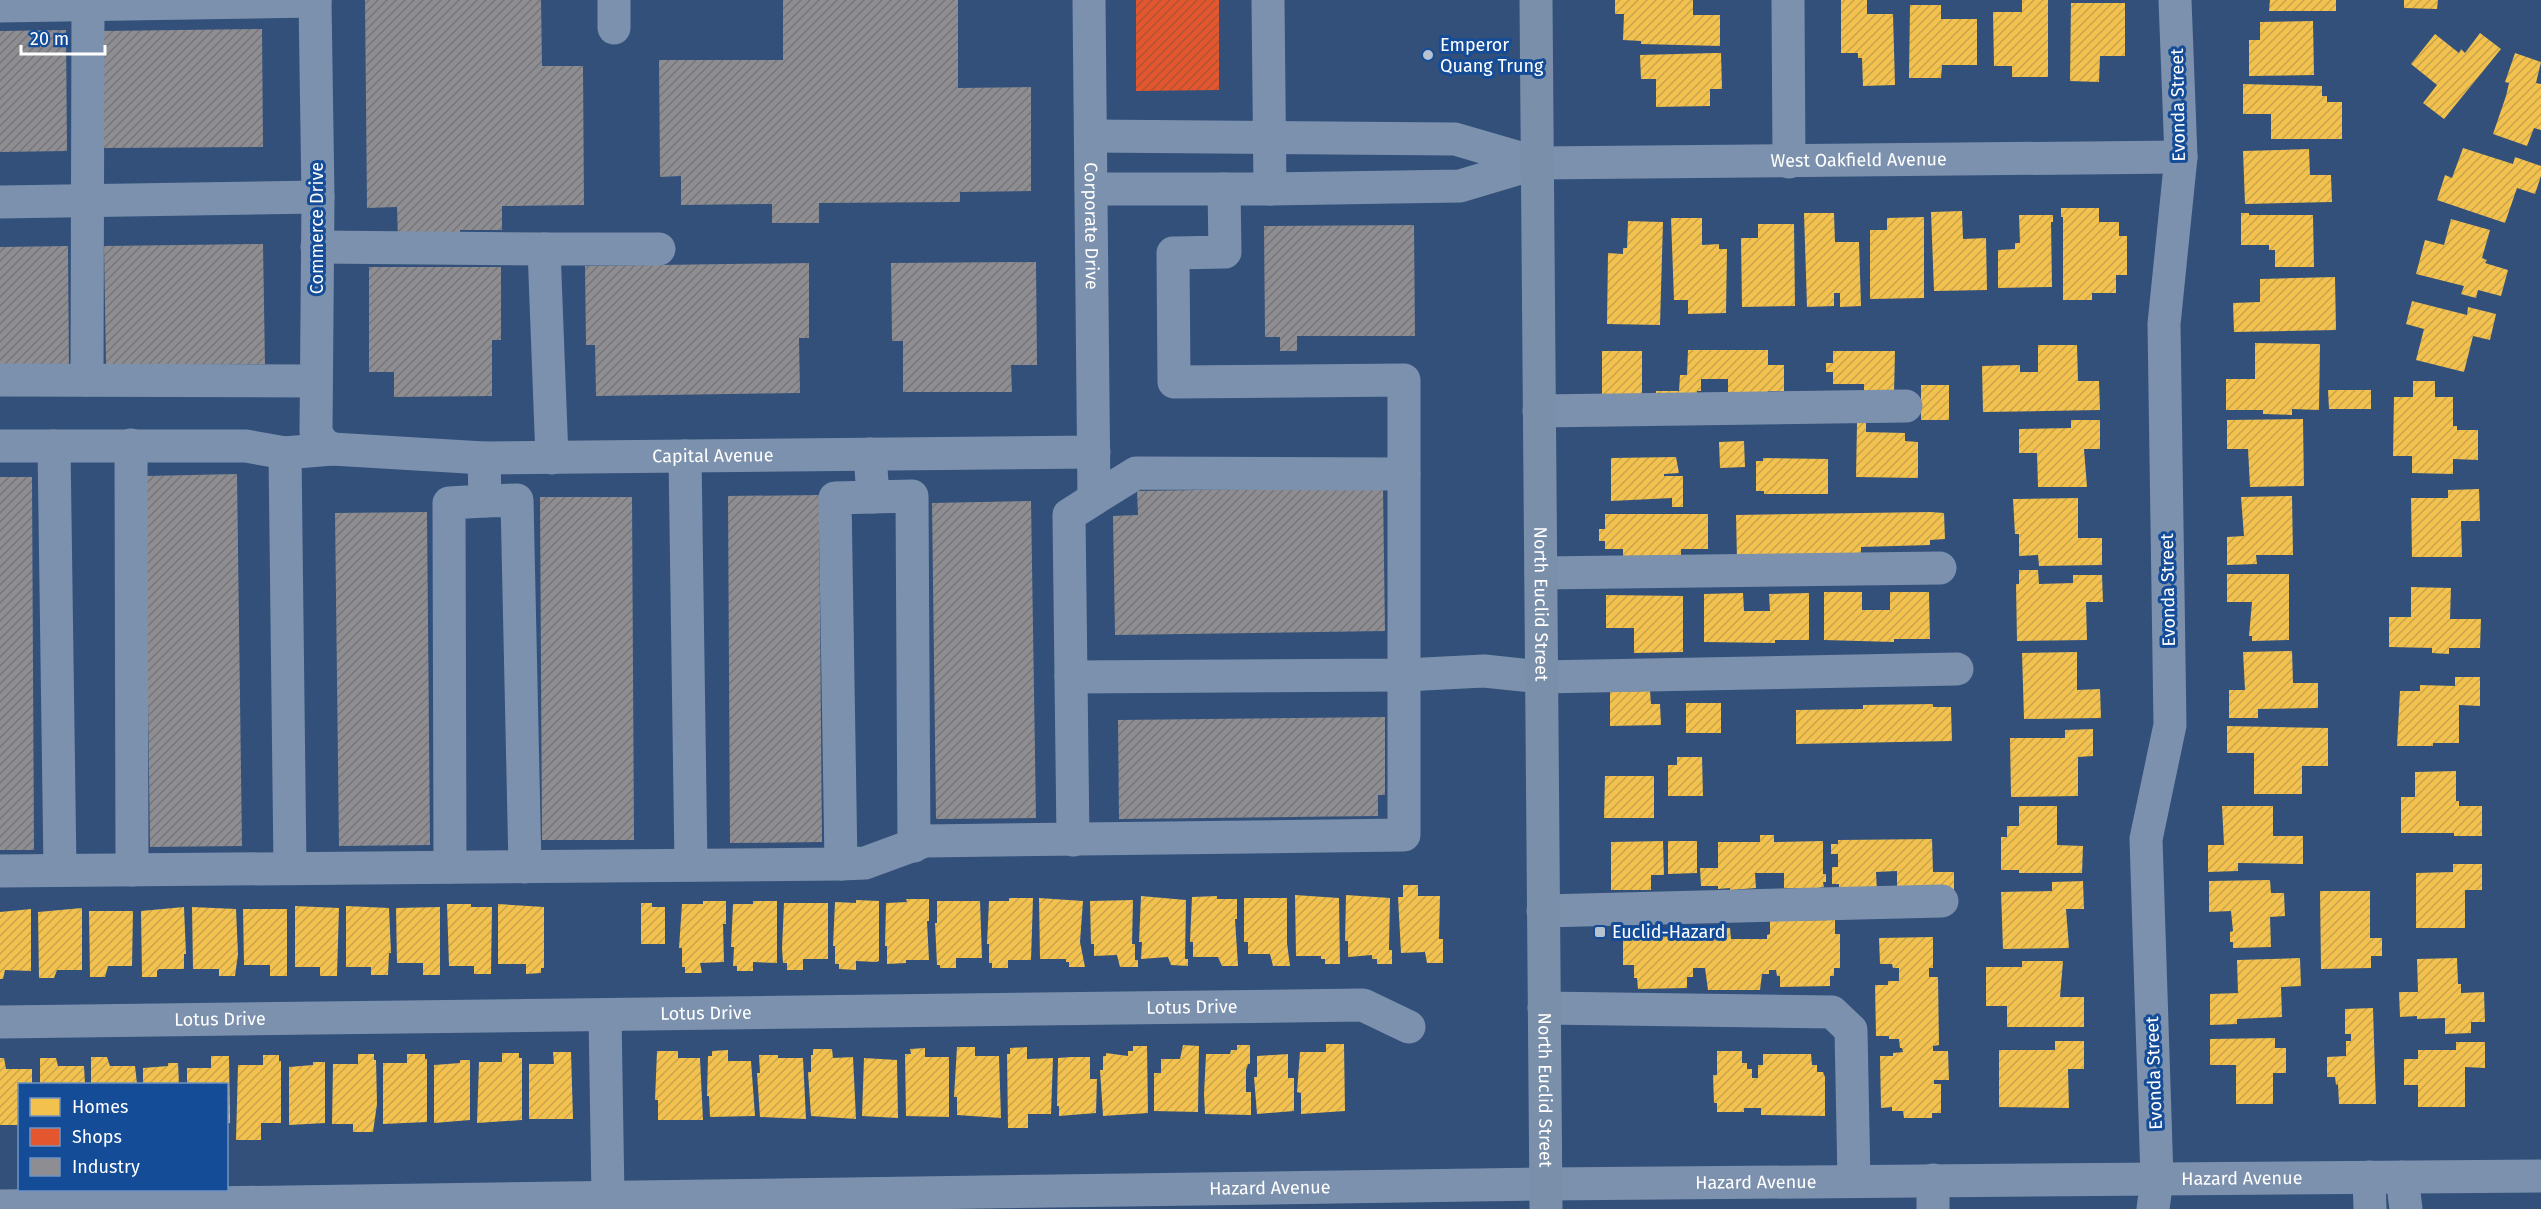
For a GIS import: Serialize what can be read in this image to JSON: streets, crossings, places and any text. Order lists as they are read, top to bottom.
{
  "streets": {
    "main road": ["North Euclid Street"],
    "street": [
      "Evonda Street",
      "West Oakfield Avenue",
      "Corporate Drive",
      "Commerce Drive",
      "Capital Avenue",
      "Lotus Drive",
      "Hazard Avenue"
    ]
  },
  "crossings": [
    ["Evonda Street", "West Oakfield Avenue"],
    ["Evonda Street", "Hazard Avenue"],
    ["West Oakfield Avenue", "North Euclid Street"],
    ["Corporate Drive", "Capital Avenue"],
    ["Commerce Drive", "Capital Avenue"],
    ["North Euclid Street", "Hazard Avenue"]
  ],
  "places": {
    "other": ["Emperor Quang Trung"],
    "transit": ["Euclid-Hazard"]
  },
  "legend": ["Homes", "Shops", "Industry"],
  "scale_bar": "20 m"
}
